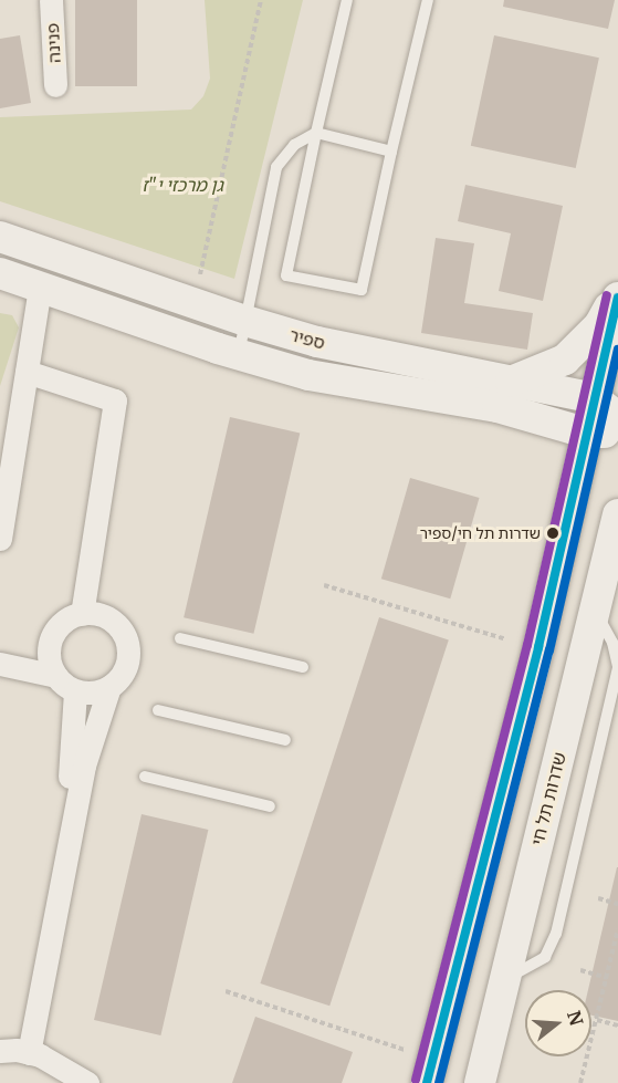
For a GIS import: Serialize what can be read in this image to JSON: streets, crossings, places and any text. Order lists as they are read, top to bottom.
{
  "streets": {
    "street": ["פנינה", "ספיר", "שדרות תל חי"]
  },
  "parks": ["גן מרכזי י\"ז"],
  "places": ["שדרות תל חי/ספיר"],
  "north": "right"
}
